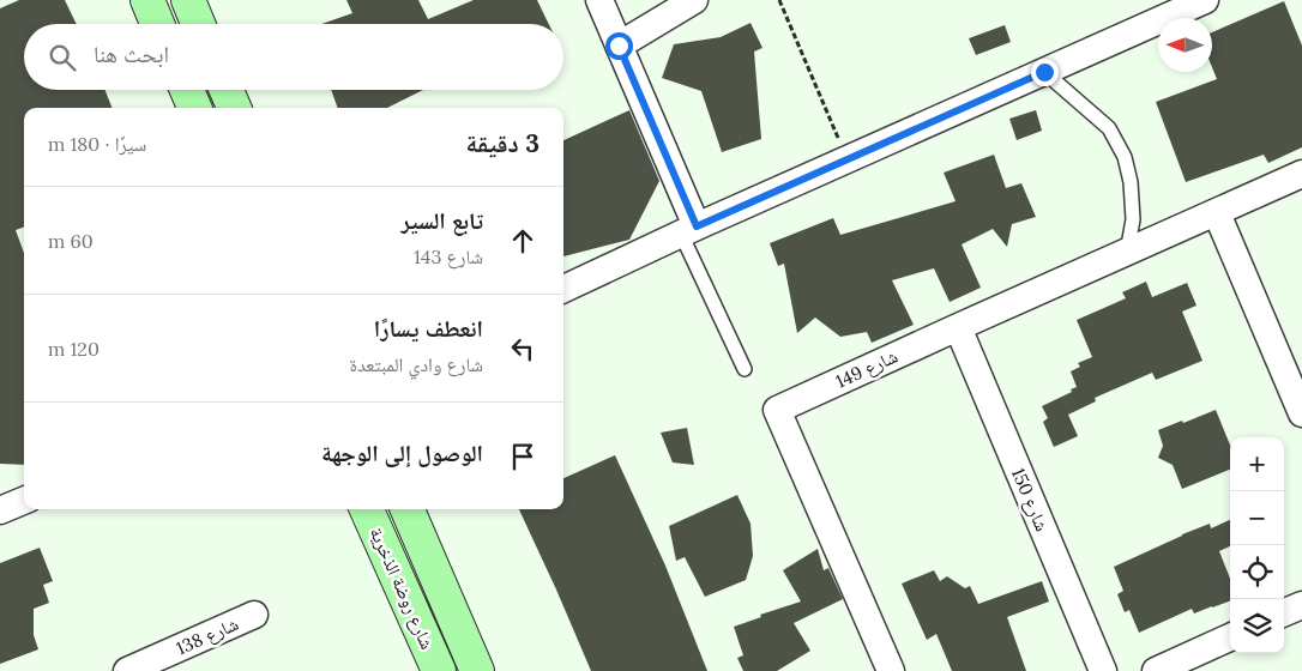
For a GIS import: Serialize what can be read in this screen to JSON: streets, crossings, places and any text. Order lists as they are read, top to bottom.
{
  "streets": {
    "street": [
      "شارع 149",
      "شارع 150",
      "شارع روضة الذخرية",
      "شارع 138"
    ]
  },
  "crossings": [
    ["شارع 149", "شارع 150"]
  ],
  "north": "left",
  "page": {
    "search": "ابحث هنا",
    "heading": ["3 دقيقة", "سيرًا · 180 m"],
    "list": [
      ["تابع السير", "شارع 143", "60 m"],
      ["انعطف يسارًا", "شارع وادي المبتعدة", "120 m"],
      "الوصول إلى الوجهة"
    ],
    "map_buttons": ["+", "−"]
  }
}
